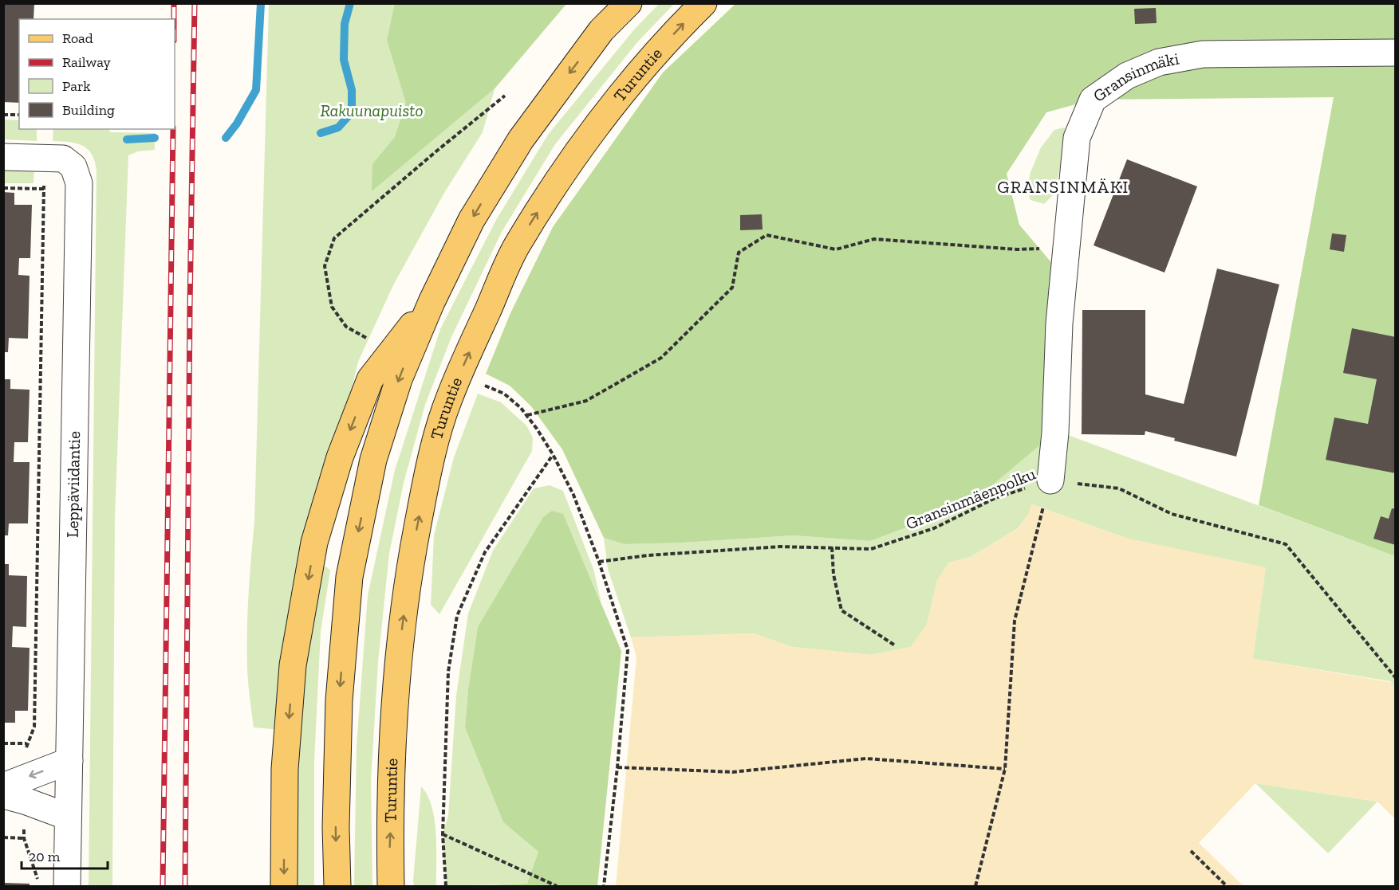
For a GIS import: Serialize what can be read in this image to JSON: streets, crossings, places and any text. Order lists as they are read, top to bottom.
{
  "streets": {
    "main road": ["Turuntie"],
    "street": ["Gransinmäki", "Leppäviidantie"],
    "path": ["Gransinmäenpolku"]
  },
  "crossings": [
    ["Gransinmäki", "Gransinmäenpolku"]
  ],
  "districts": ["GRANSINMÄKI"],
  "parks": ["Rakuunapuisto"],
  "legend": [
    "Road",
    "Railway",
    "Park",
    "Building"
  ],
  "scale_bar": "20 m"
}
